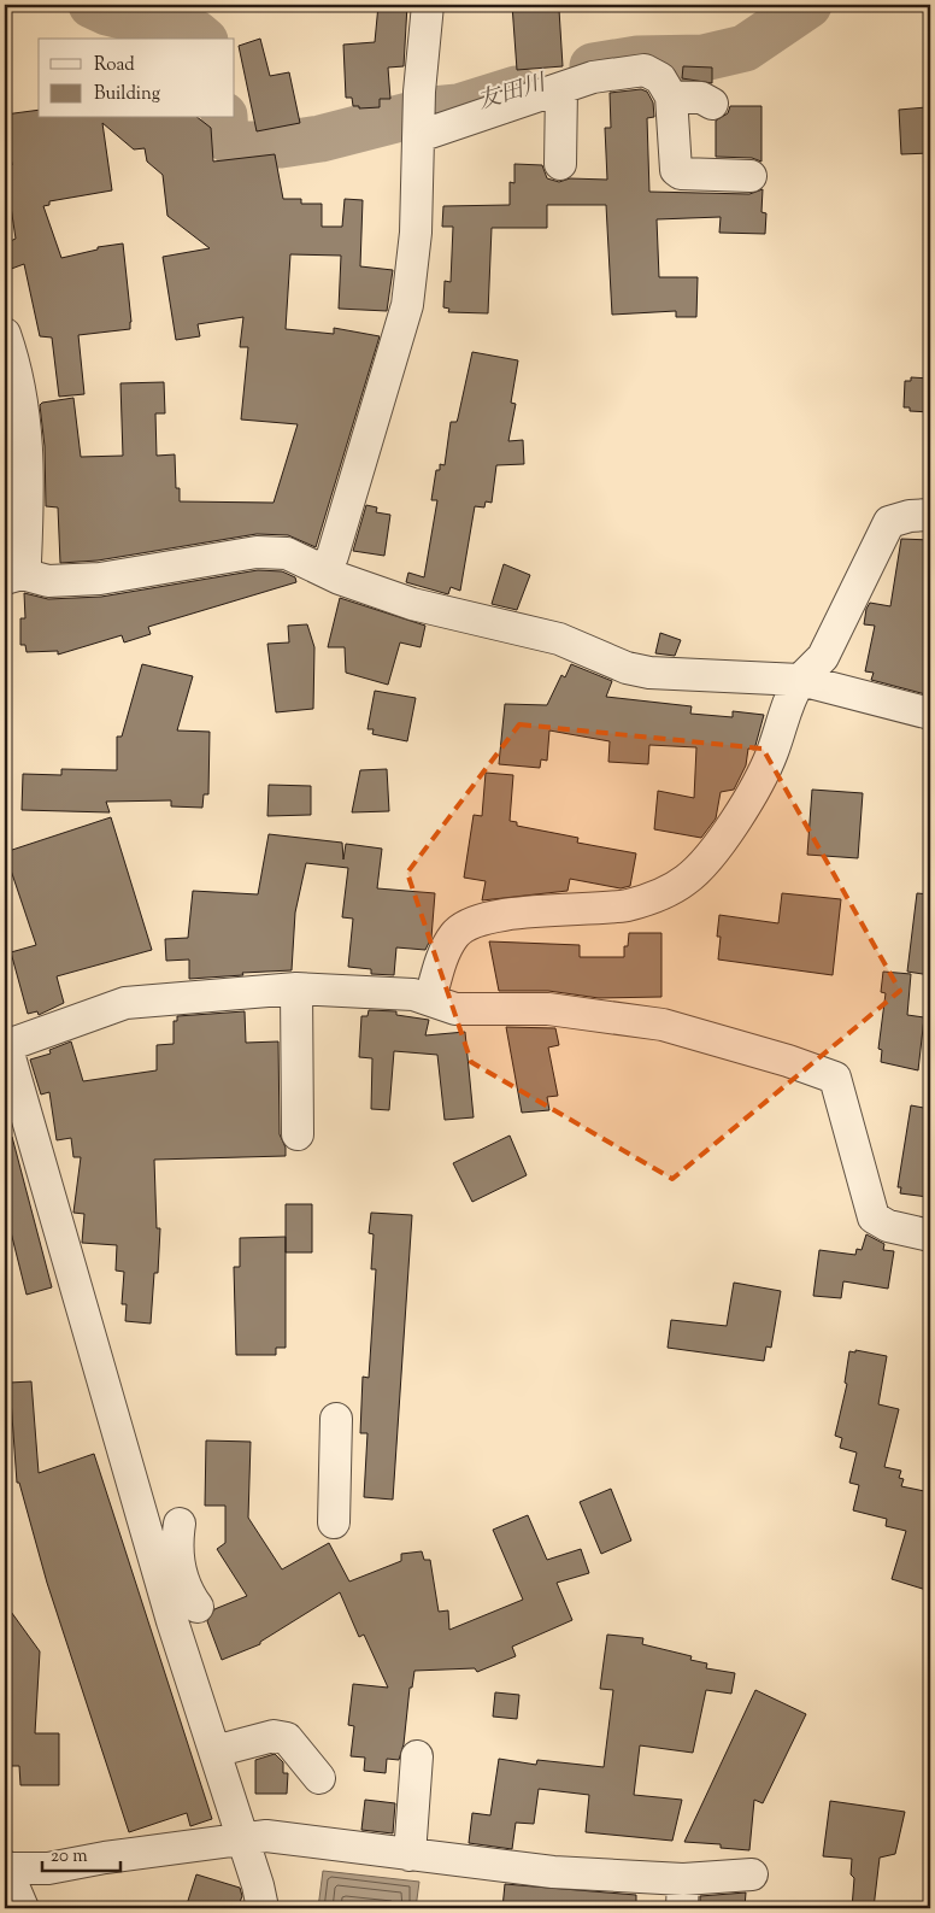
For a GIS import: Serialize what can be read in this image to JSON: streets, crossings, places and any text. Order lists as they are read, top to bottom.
{
  "water": ["友田川"],
  "legend": ["Road", "Building"],
  "scale_bar": "20 m"
}
